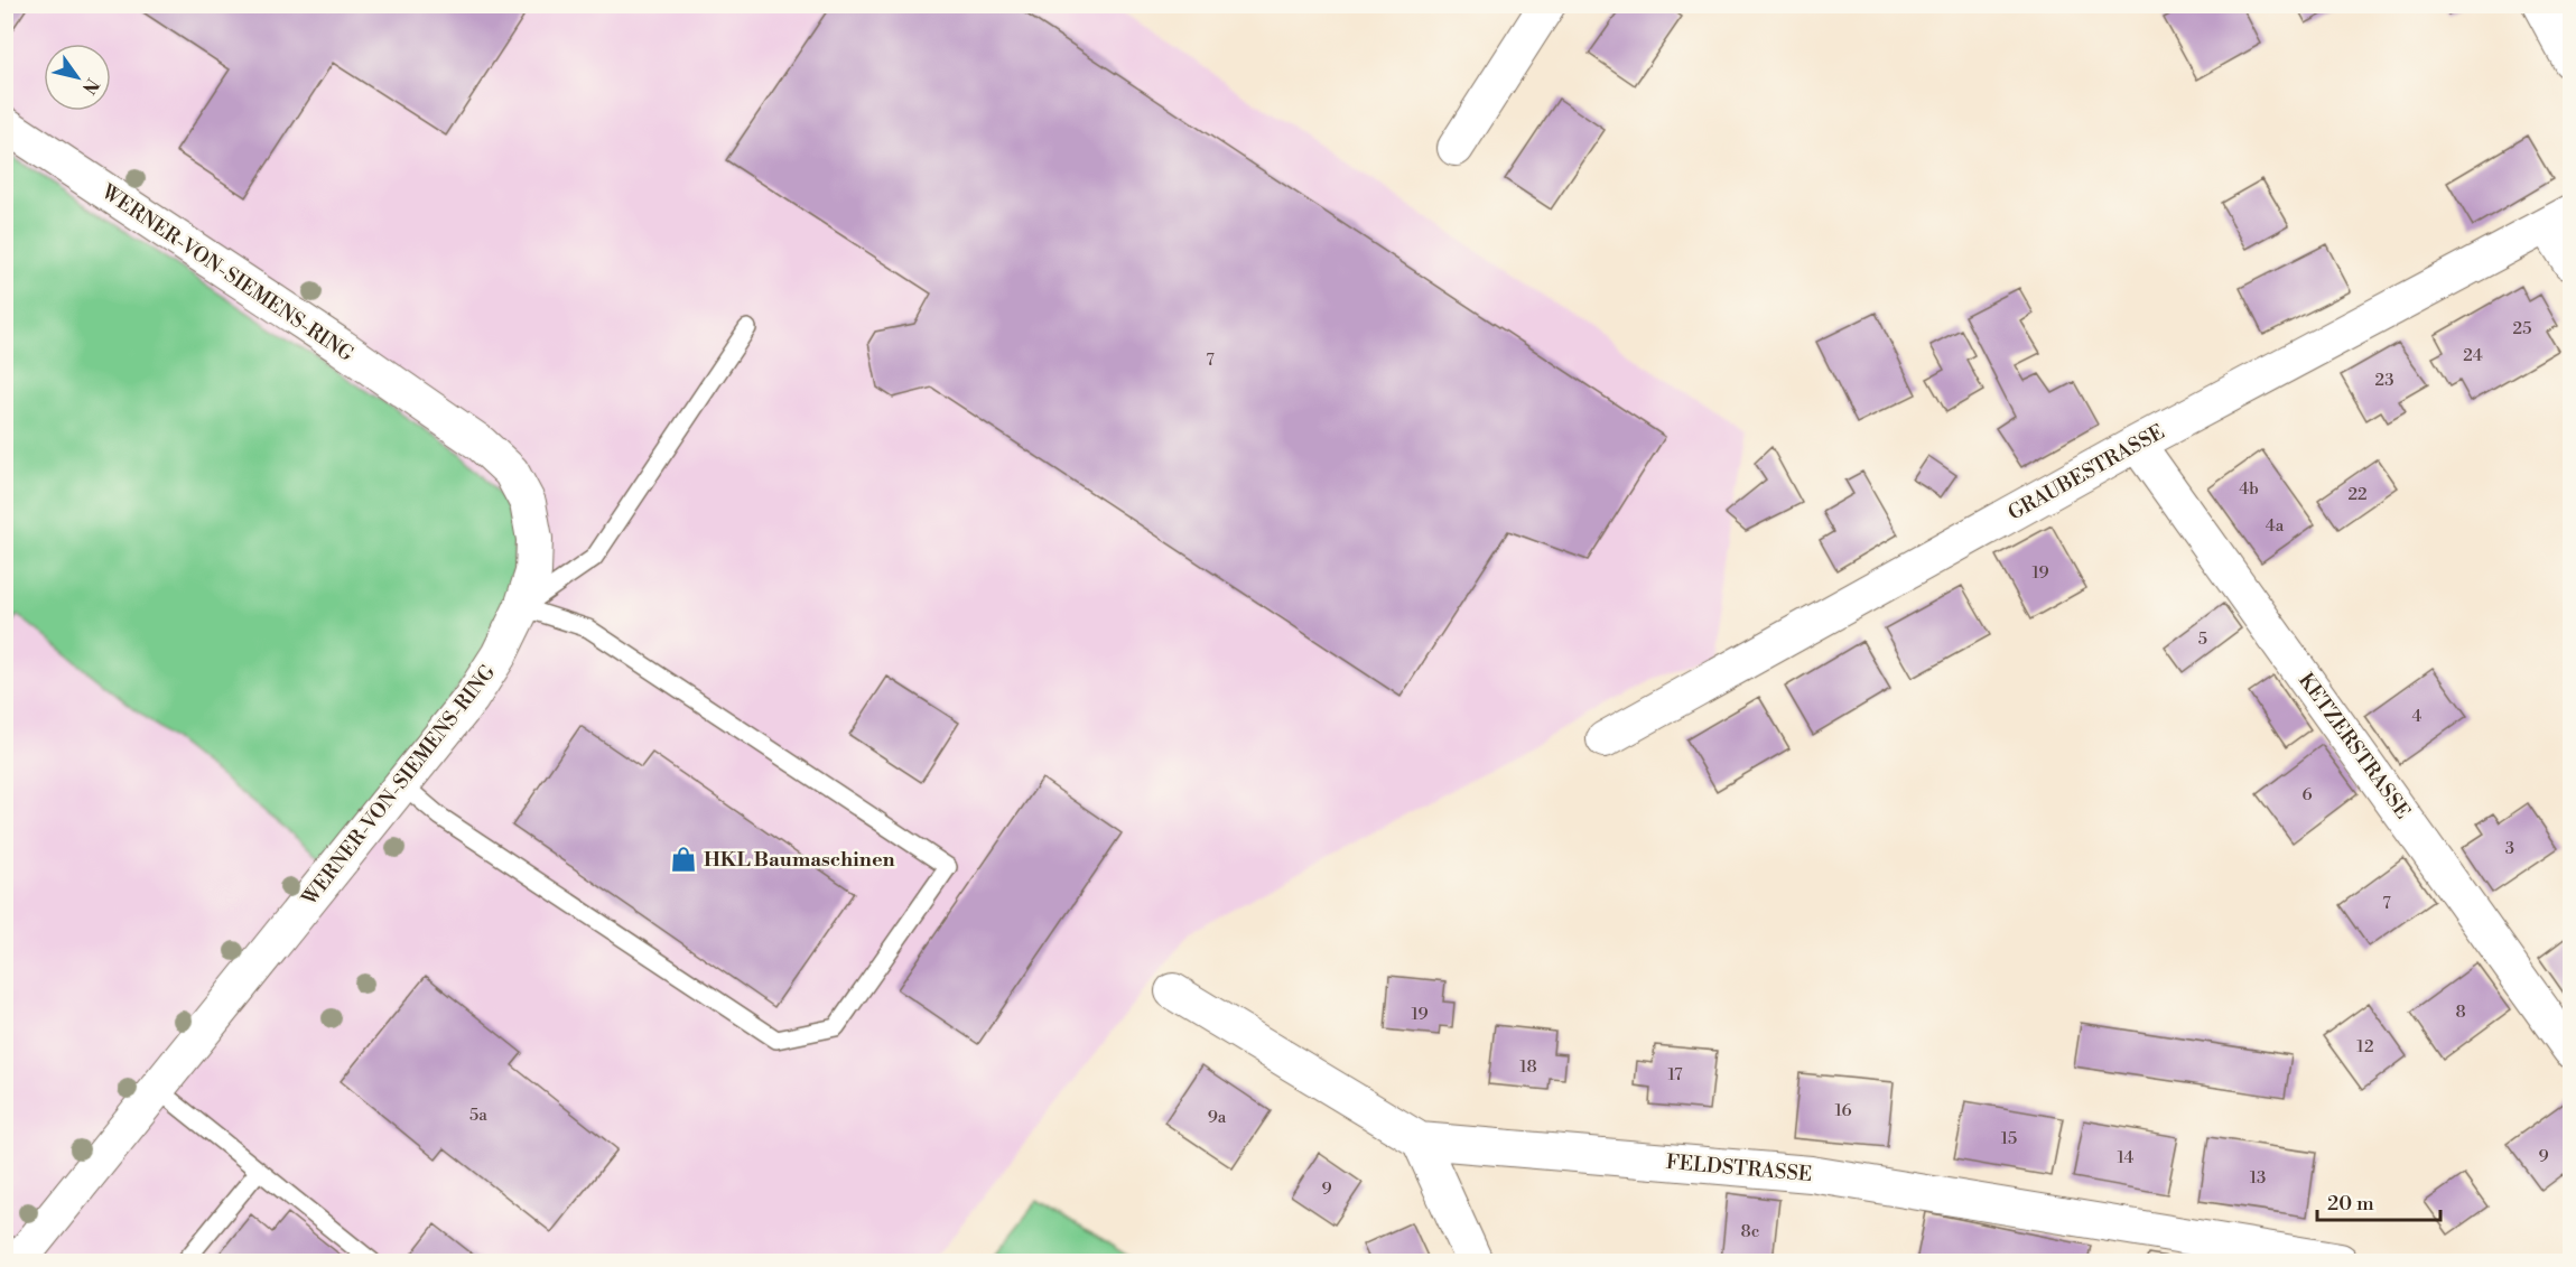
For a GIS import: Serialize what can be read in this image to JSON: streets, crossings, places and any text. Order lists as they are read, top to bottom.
{
  "streets": {
    "street": [
      "WERNER-VON-SIEMENS-RING",
      "GRAUBESTRASSE",
      "KETZERSTRASSE",
      "FELDSTRASSE"
    ]
  },
  "crossings": [
    ["GRAUBESTRASSE", "KETZERSTRASSE"]
  ],
  "places": {
    "shop": ["HKL Baumaschinen"]
  },
  "house_numbers": [
    "25",
    "24",
    "7",
    "23",
    "4b",
    "22",
    "4a",
    "19",
    "5",
    "4",
    "6",
    "3",
    "7",
    "8",
    "19",
    "12",
    "18",
    "17",
    "16",
    "5a",
    "9a",
    "15",
    "9",
    "14",
    "13",
    "9",
    "8c"
  ],
  "scale_bar": "20 m",
  "north": "bottom right"
}
